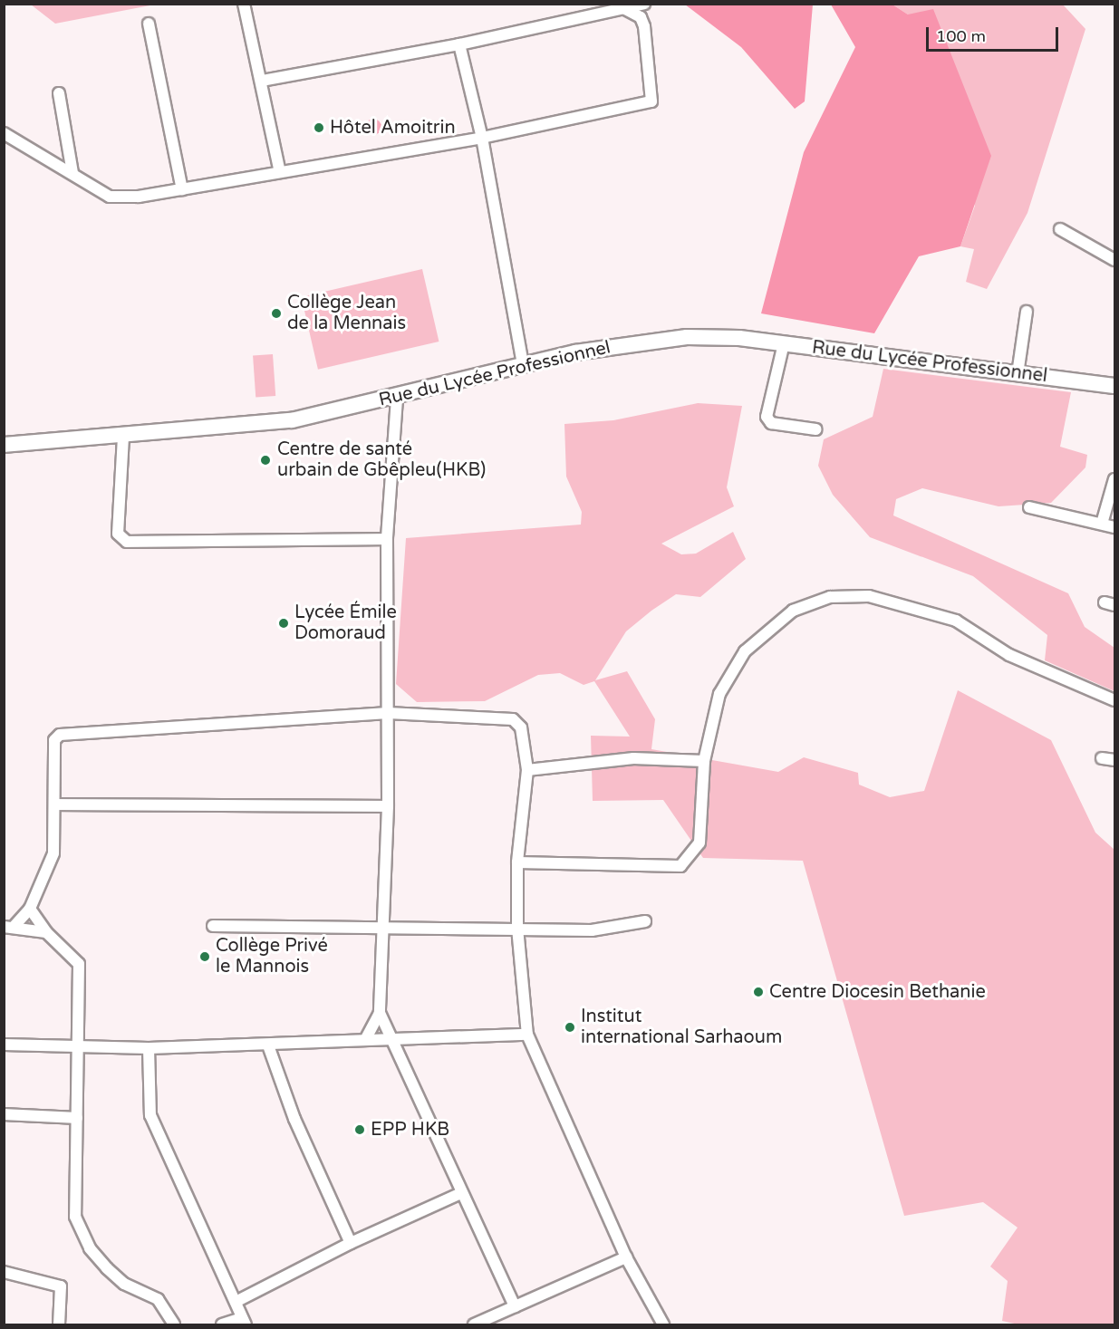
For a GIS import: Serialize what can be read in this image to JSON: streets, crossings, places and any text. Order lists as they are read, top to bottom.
{
  "streets": {
    "main road": ["Rue du Lycée Professionnel"]
  },
  "places": [
    "Hôtel Amoitrin",
    "Collège Jean de la Mennais",
    "Centre de santé urbain de Gbêpleu(HKB)",
    "Lycée Émile Domoraud",
    "Collège Privé le Mannois",
    "Centre Diocesin Bethanie",
    "Institut international Sarhaoum",
    "EPP HKB"
  ],
  "scale_bar": "100 m"
}
